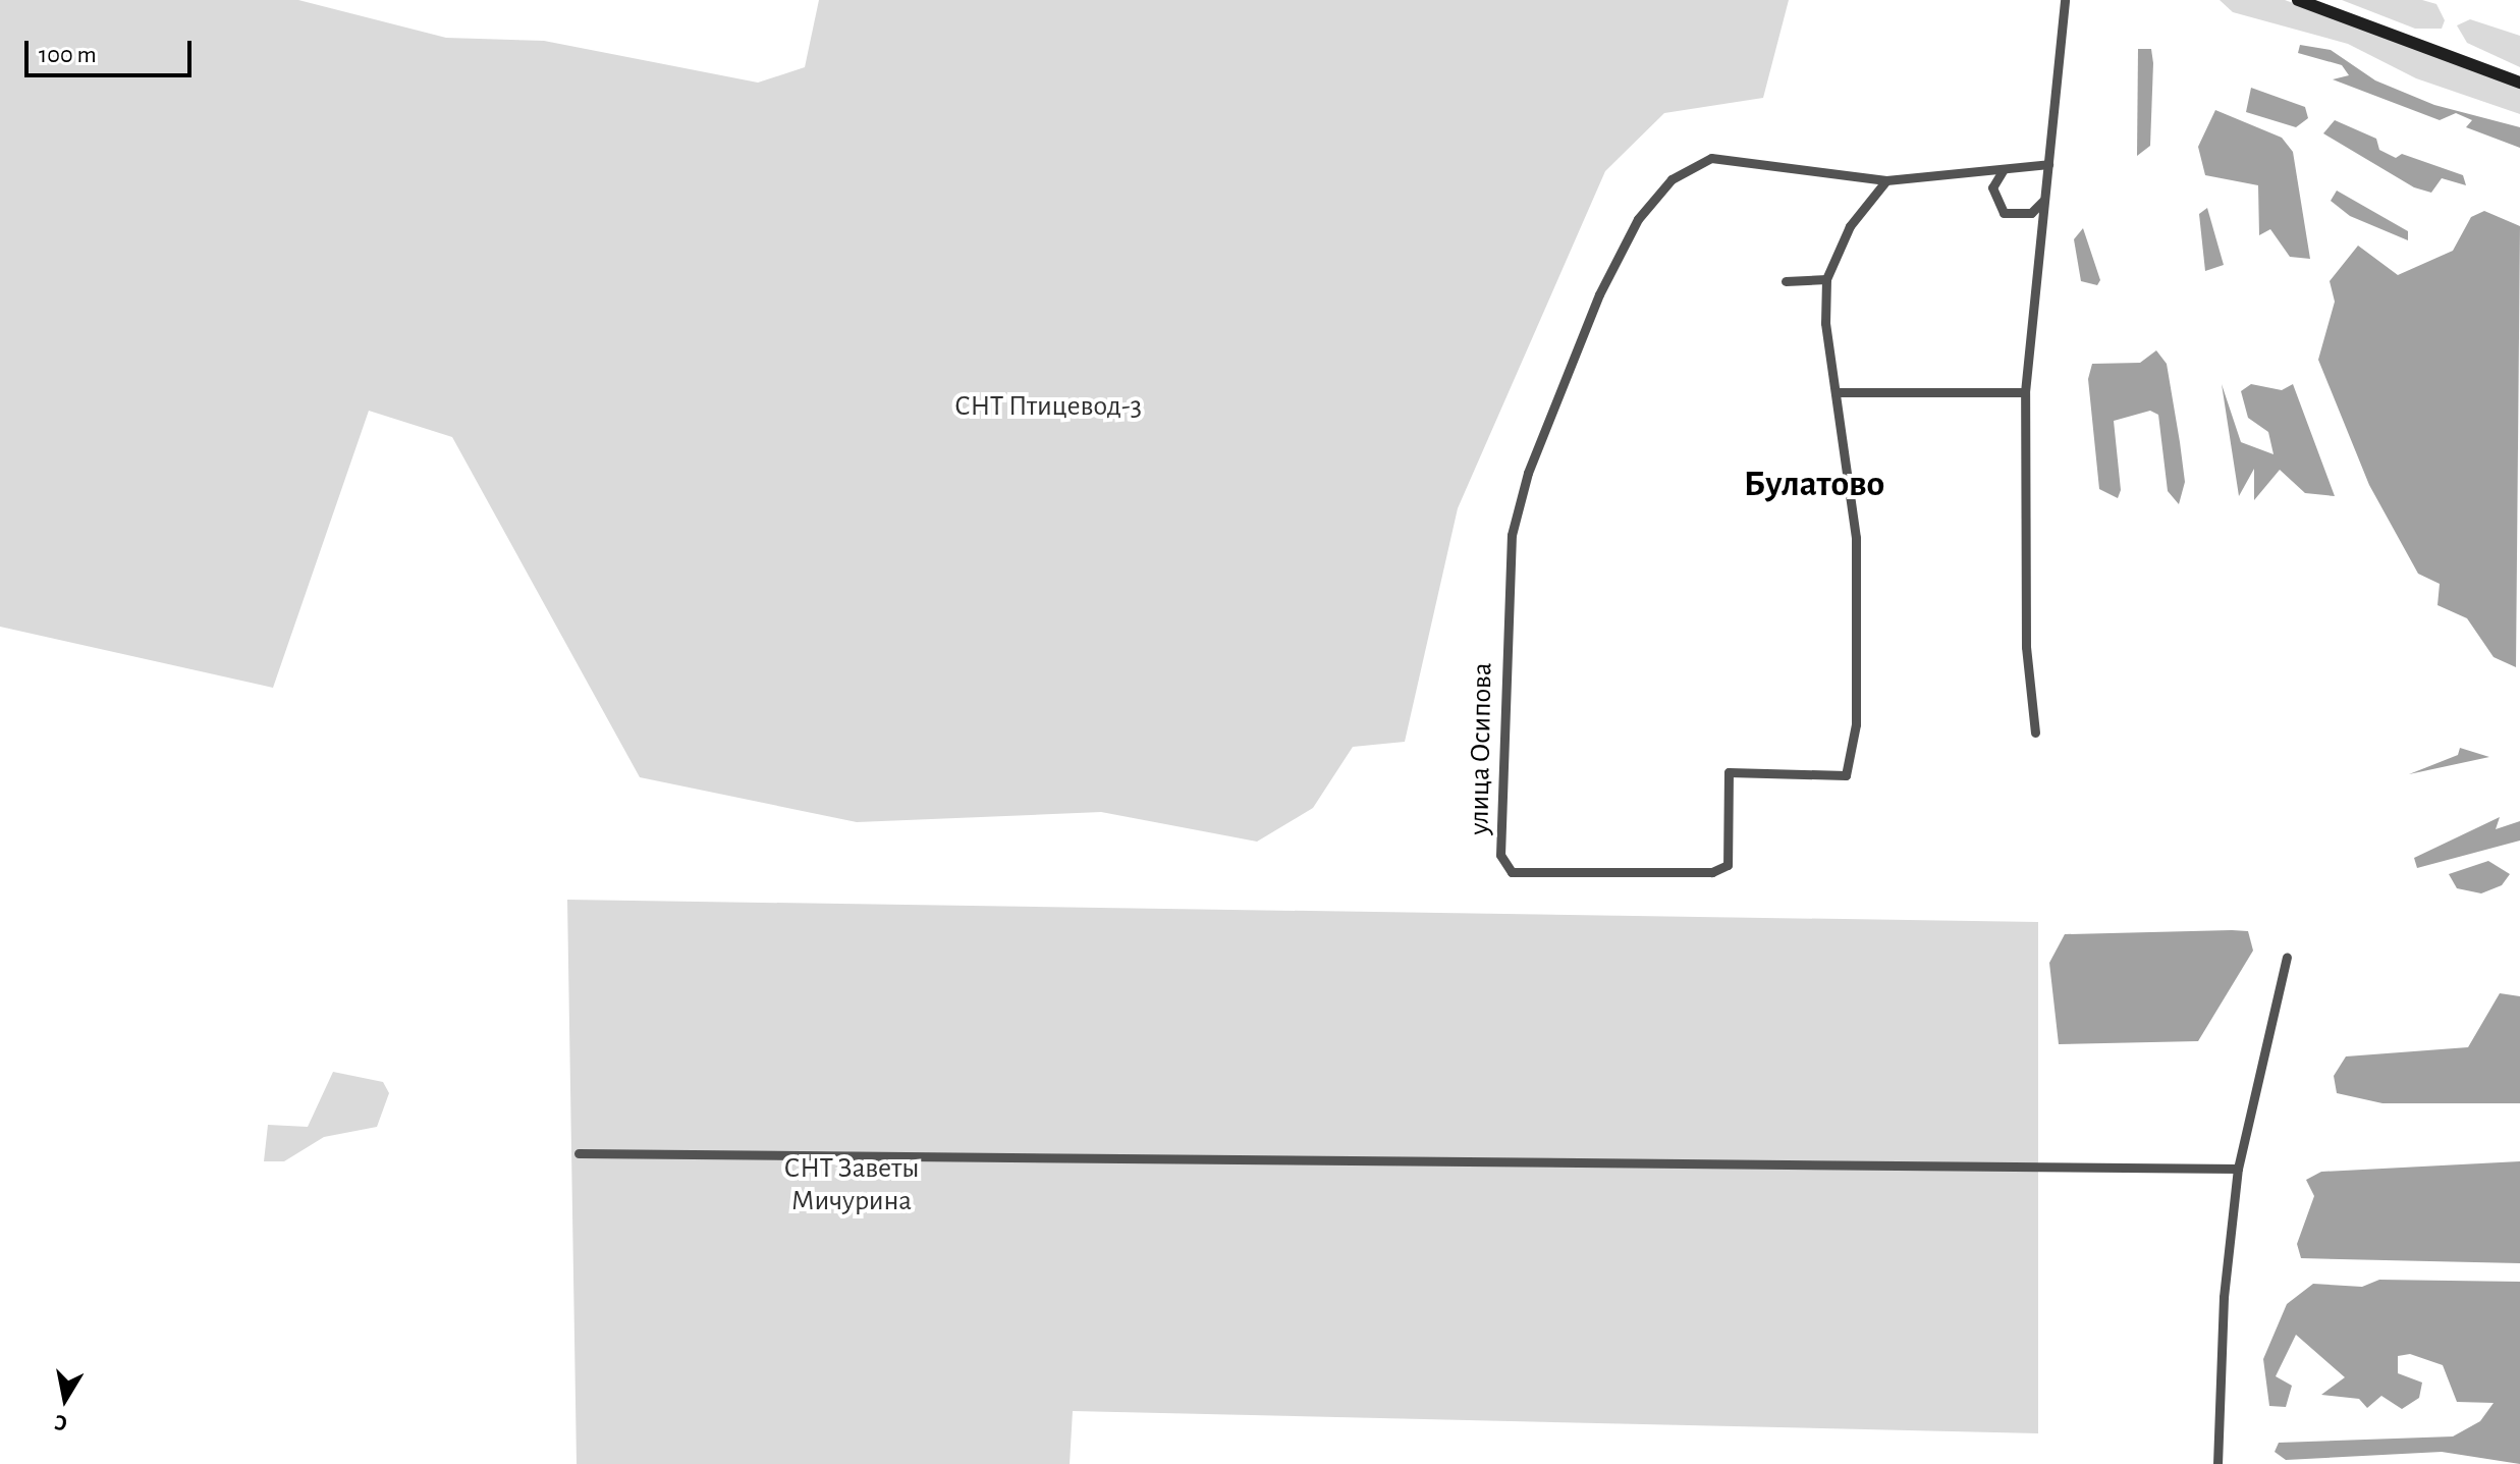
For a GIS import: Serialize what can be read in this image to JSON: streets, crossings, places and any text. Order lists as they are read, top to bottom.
{
  "streets": {
    "street": ["улица Осипова"]
  },
  "districts": ["Булатово"],
  "parks": ["СНТ Птицевод-3", "СНТ Заветы Мичурина"],
  "scale_bar": "100 m",
  "north": "bottom"
}
